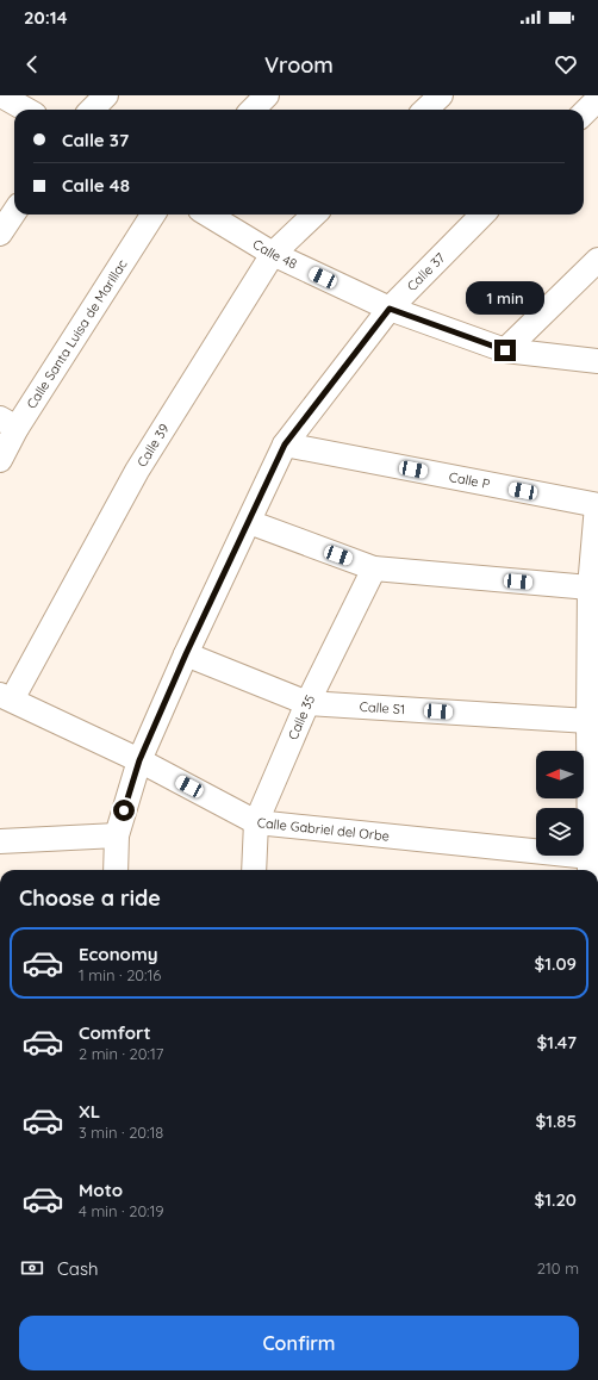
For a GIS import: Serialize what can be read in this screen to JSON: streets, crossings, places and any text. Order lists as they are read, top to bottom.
{
  "streets": {
    "street": [
      "Calle 48",
      "Calle 37",
      "Calle Santa Luisa de Marillac",
      "Calle 39",
      "Calle P",
      "Calle S1",
      "Calle 35",
      "Calle Gabriel del Orbe"
    ]
  },
  "crossings": [
    ["Calle 48", "Calle 37"],
    ["Calle 48", "Calle 39"],
    ["Calle 37", "Calle P"],
    ["Calle 37", "Calle S1"],
    ["Calle 37", "Calle Gabriel del Orbe"],
    ["Calle 39", "Calle Gabriel del Orbe"],
    ["Calle S1", "Calle 35"],
    ["Calle 35", "Calle Gabriel del Orbe"]
  ],
  "north": "left",
  "page": {
    "status": "20:14",
    "header": "Vroom",
    "banner": ["Calle 37", "Calle 48"],
    "bubble": "1 min",
    "heading": "Choose a ride",
    "list": [
      {
        "name": "Economy",
        "note": "1 min · 20:16",
        "value": "$1.09"
      },
      {
        "name": "Comfort",
        "note": "2 min · 20:17",
        "value": "$1.47"
      },
      {
        "name": "XL",
        "note": "3 min · 20:18",
        "value": "$1.85"
      },
      {
        "name": "Moto",
        "note": "4 min · 20:19",
        "value": "$1.20"
      }
    ],
    "pay": ["Cash", "210 m"],
    "buttons": "Confirm"
  }
}
